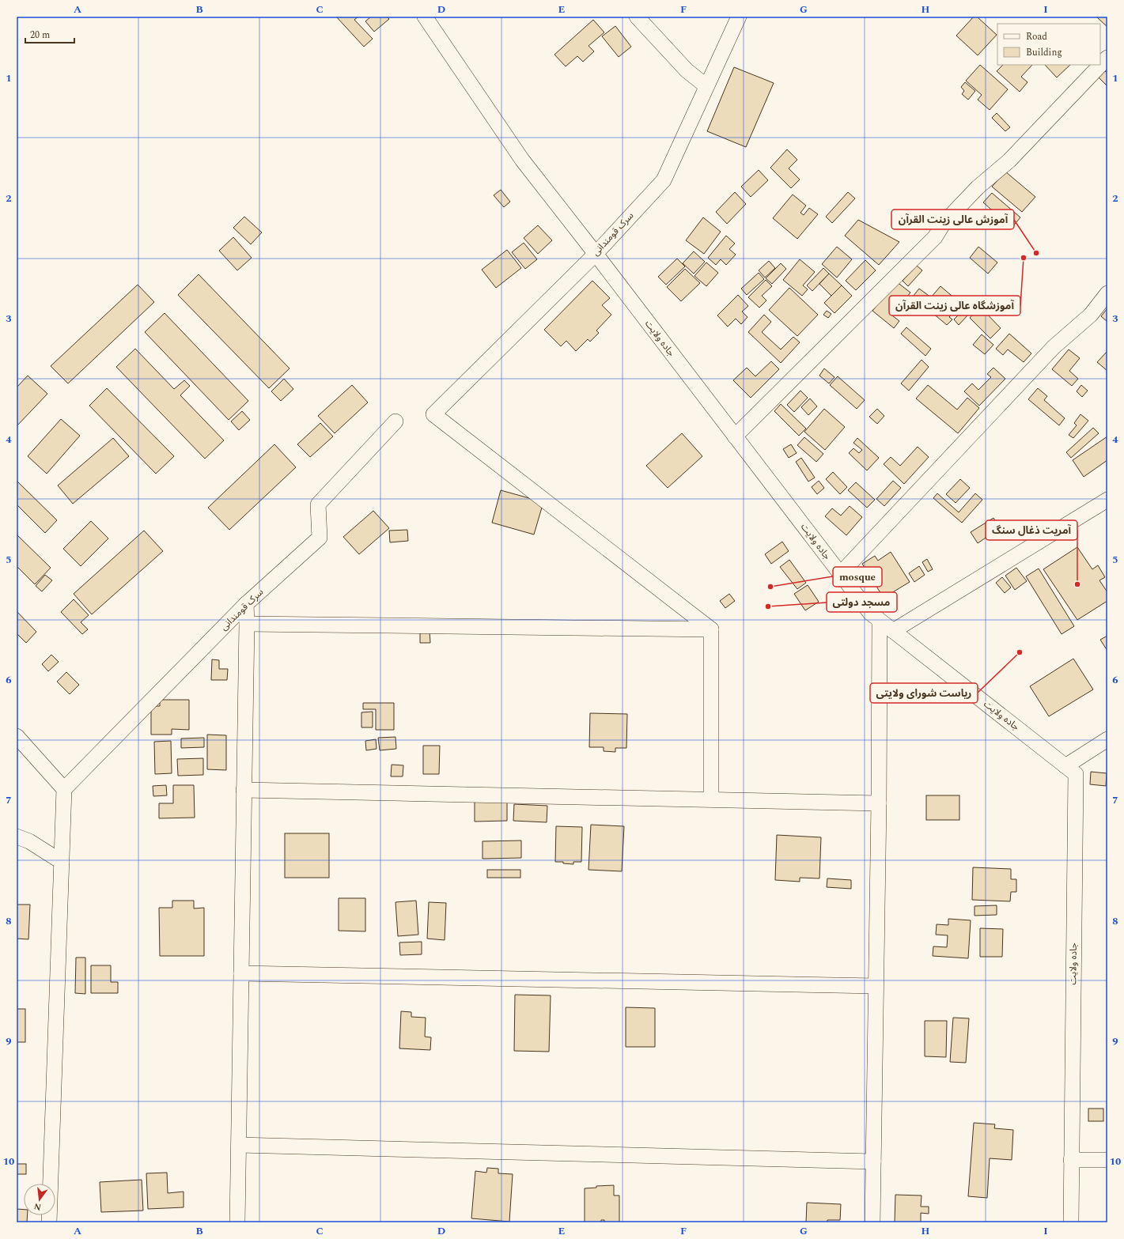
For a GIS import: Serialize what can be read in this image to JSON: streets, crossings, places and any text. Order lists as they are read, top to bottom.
{
  "streets": {
    "street": ["سرک قومندانی", "جاده ولایت"]
  },
  "crossings": [
    ["سرک قومندانی", "جاده ولایت"]
  ],
  "places": [
    "آموزش عالی زینت القرآن",
    "آموزشگاه عالی زینت القرآن",
    "آمریت ذغال سنگ",
    "mosque",
    "مسجد دولتی",
    "ریاست شورای ولایتی"
  ],
  "legend": ["Road", "Building"],
  "scale_bar": "20 m",
  "north": "bottom",
  "grid": {
    "columns": [
      "A",
      "B",
      "C",
      "D",
      "E",
      "F",
      "G",
      "H",
      "I"
    ],
    "rows": [
      "1",
      "2",
      "3",
      "4",
      "5",
      "6",
      "7",
      "8",
      "9",
      "10"
    ]
  }
}
